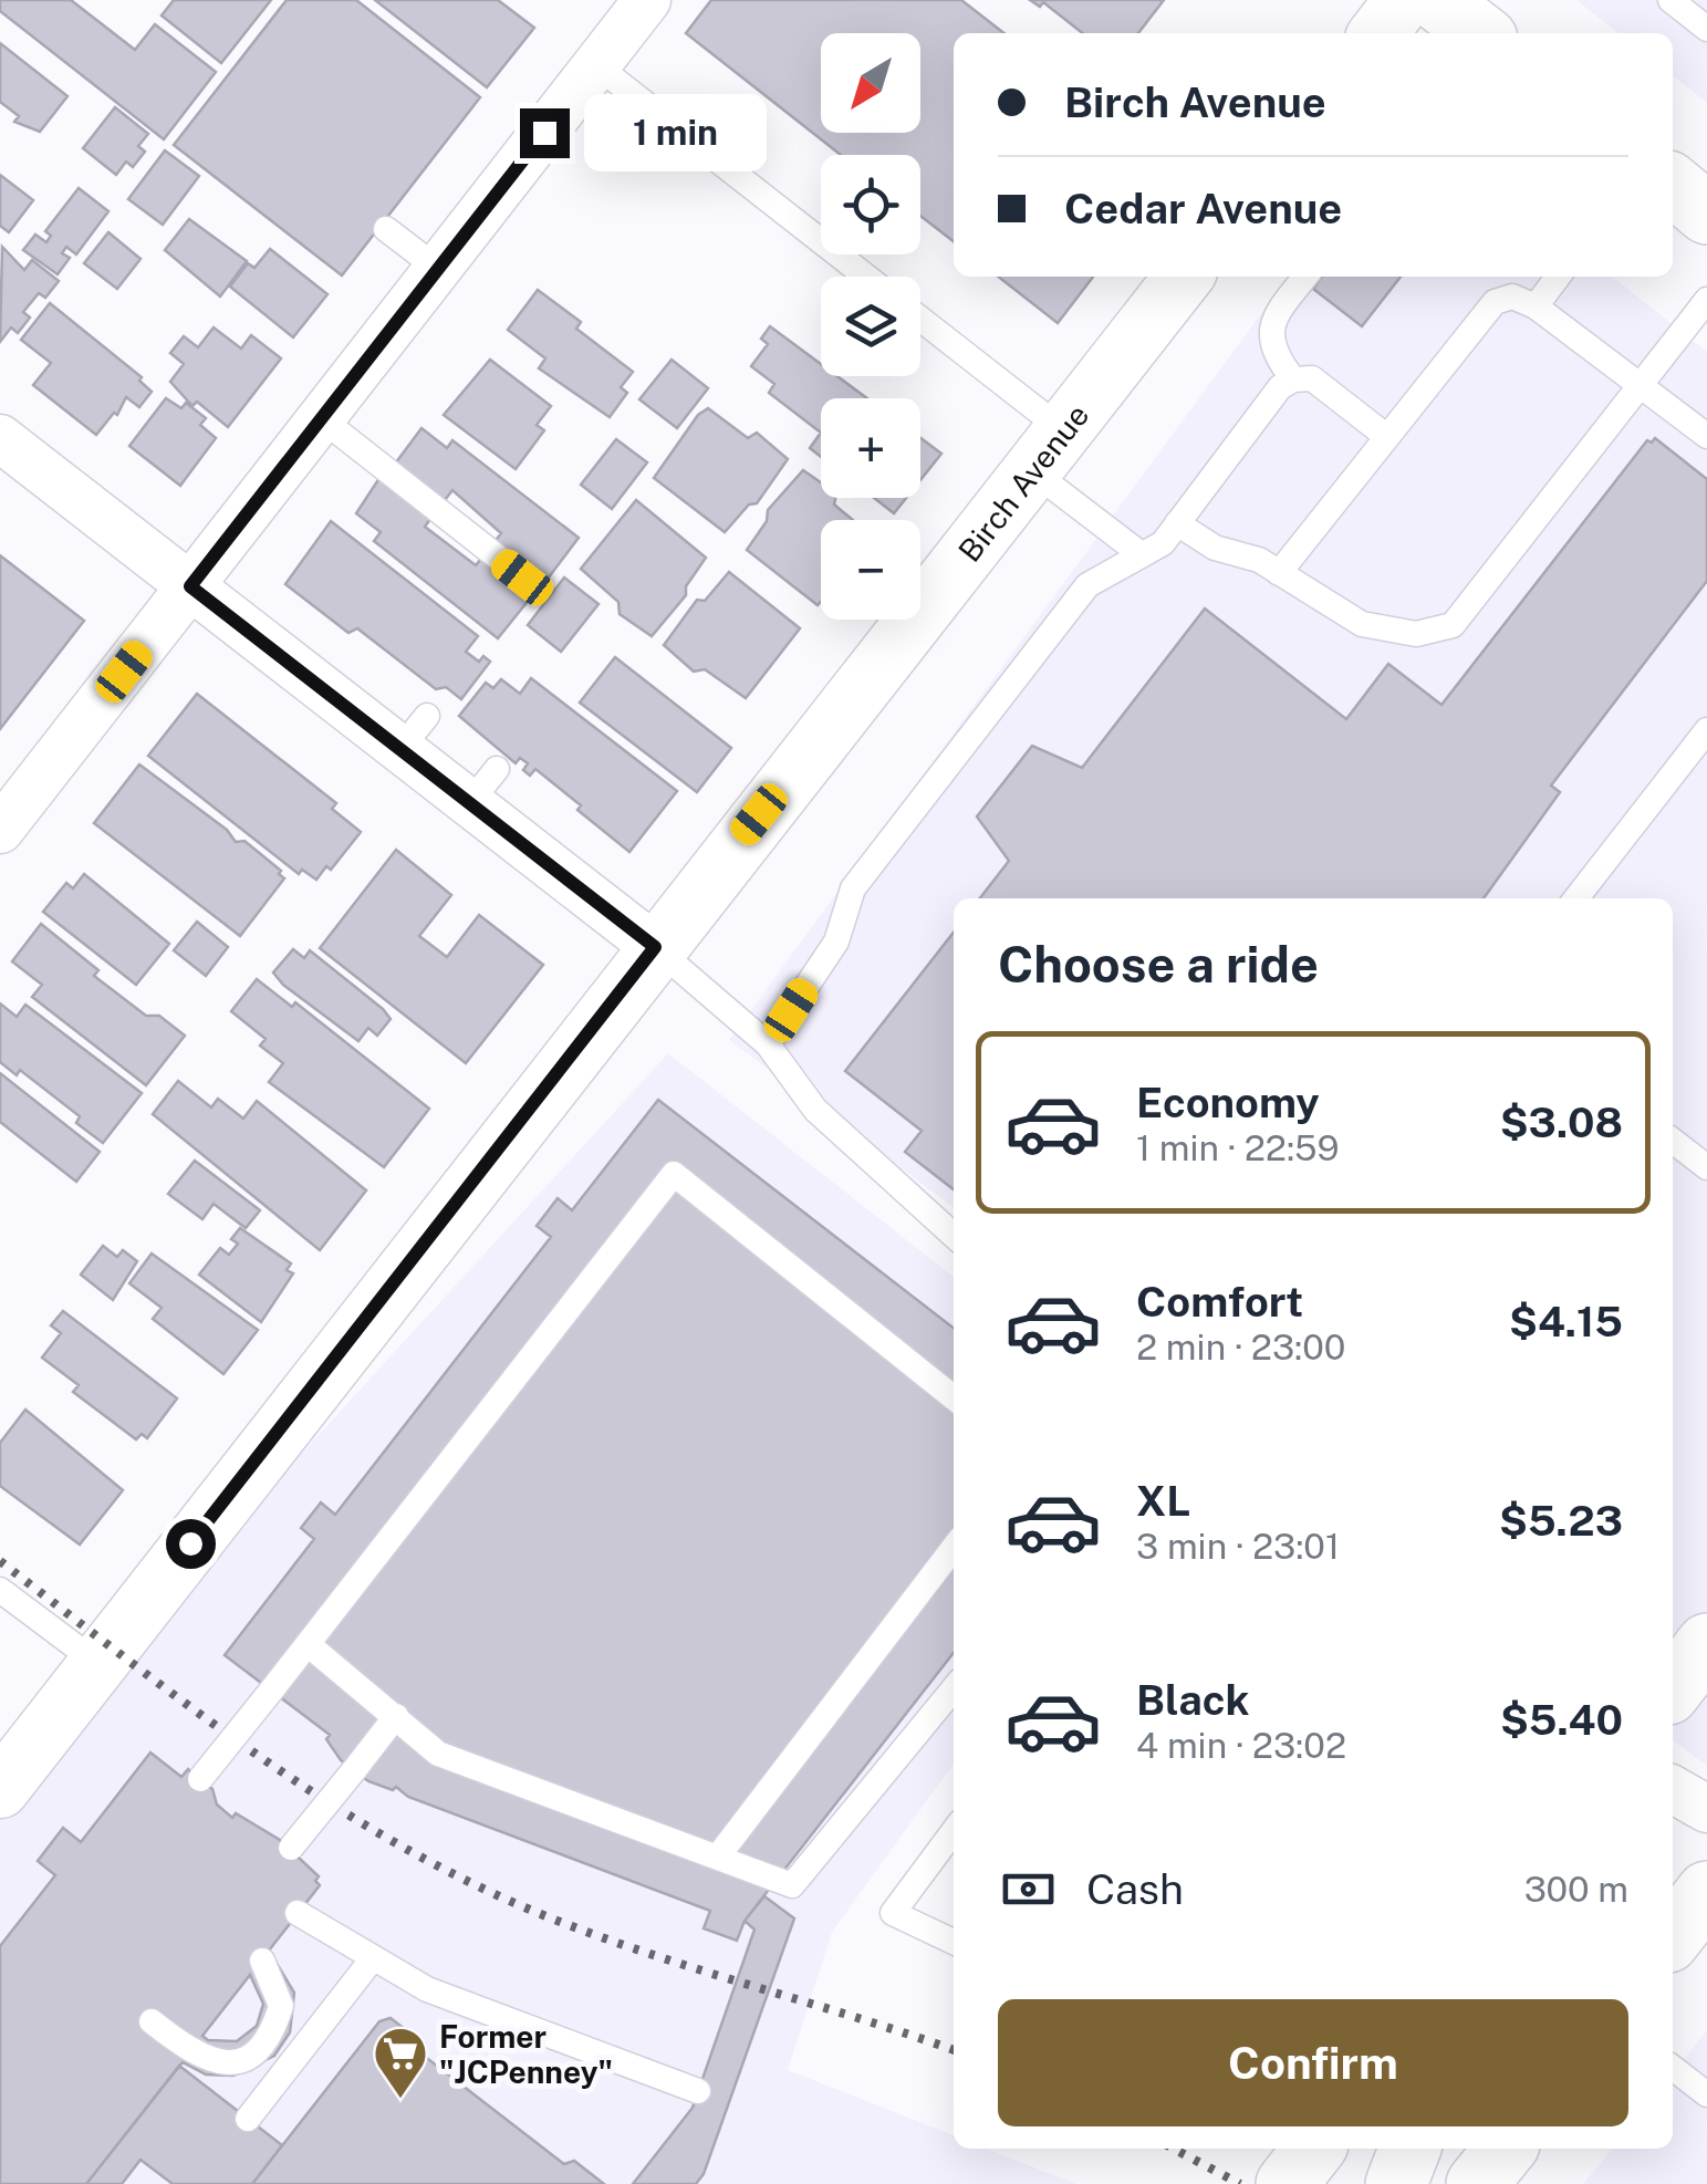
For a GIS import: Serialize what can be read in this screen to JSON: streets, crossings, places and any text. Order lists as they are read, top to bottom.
{
  "streets": {
    "street": ["Birch Avenue"]
  },
  "places": {
    "supermarket": ["Former \"JCPenney\""]
  },
  "north": "bottom left",
  "page": {
    "map_buttons": ["+", "−"],
    "banner": ["Birch Avenue", "Cedar Avenue"],
    "bubble": "1 min",
    "heading": "Choose a ride",
    "list": [
      {
        "name": "Economy",
        "note": "1 min · 22:59",
        "value": "$3.08"
      },
      {
        "name": "Comfort",
        "note": "2 min · 23:00",
        "value": "$4.15"
      },
      {
        "name": "XL",
        "note": "3 min · 23:01",
        "value": "$5.23"
      },
      {
        "name": "Black",
        "note": "4 min · 23:02",
        "value": "$5.40"
      }
    ],
    "pay": ["Cash", "300 m"],
    "buttons": "Confirm"
  }
}
